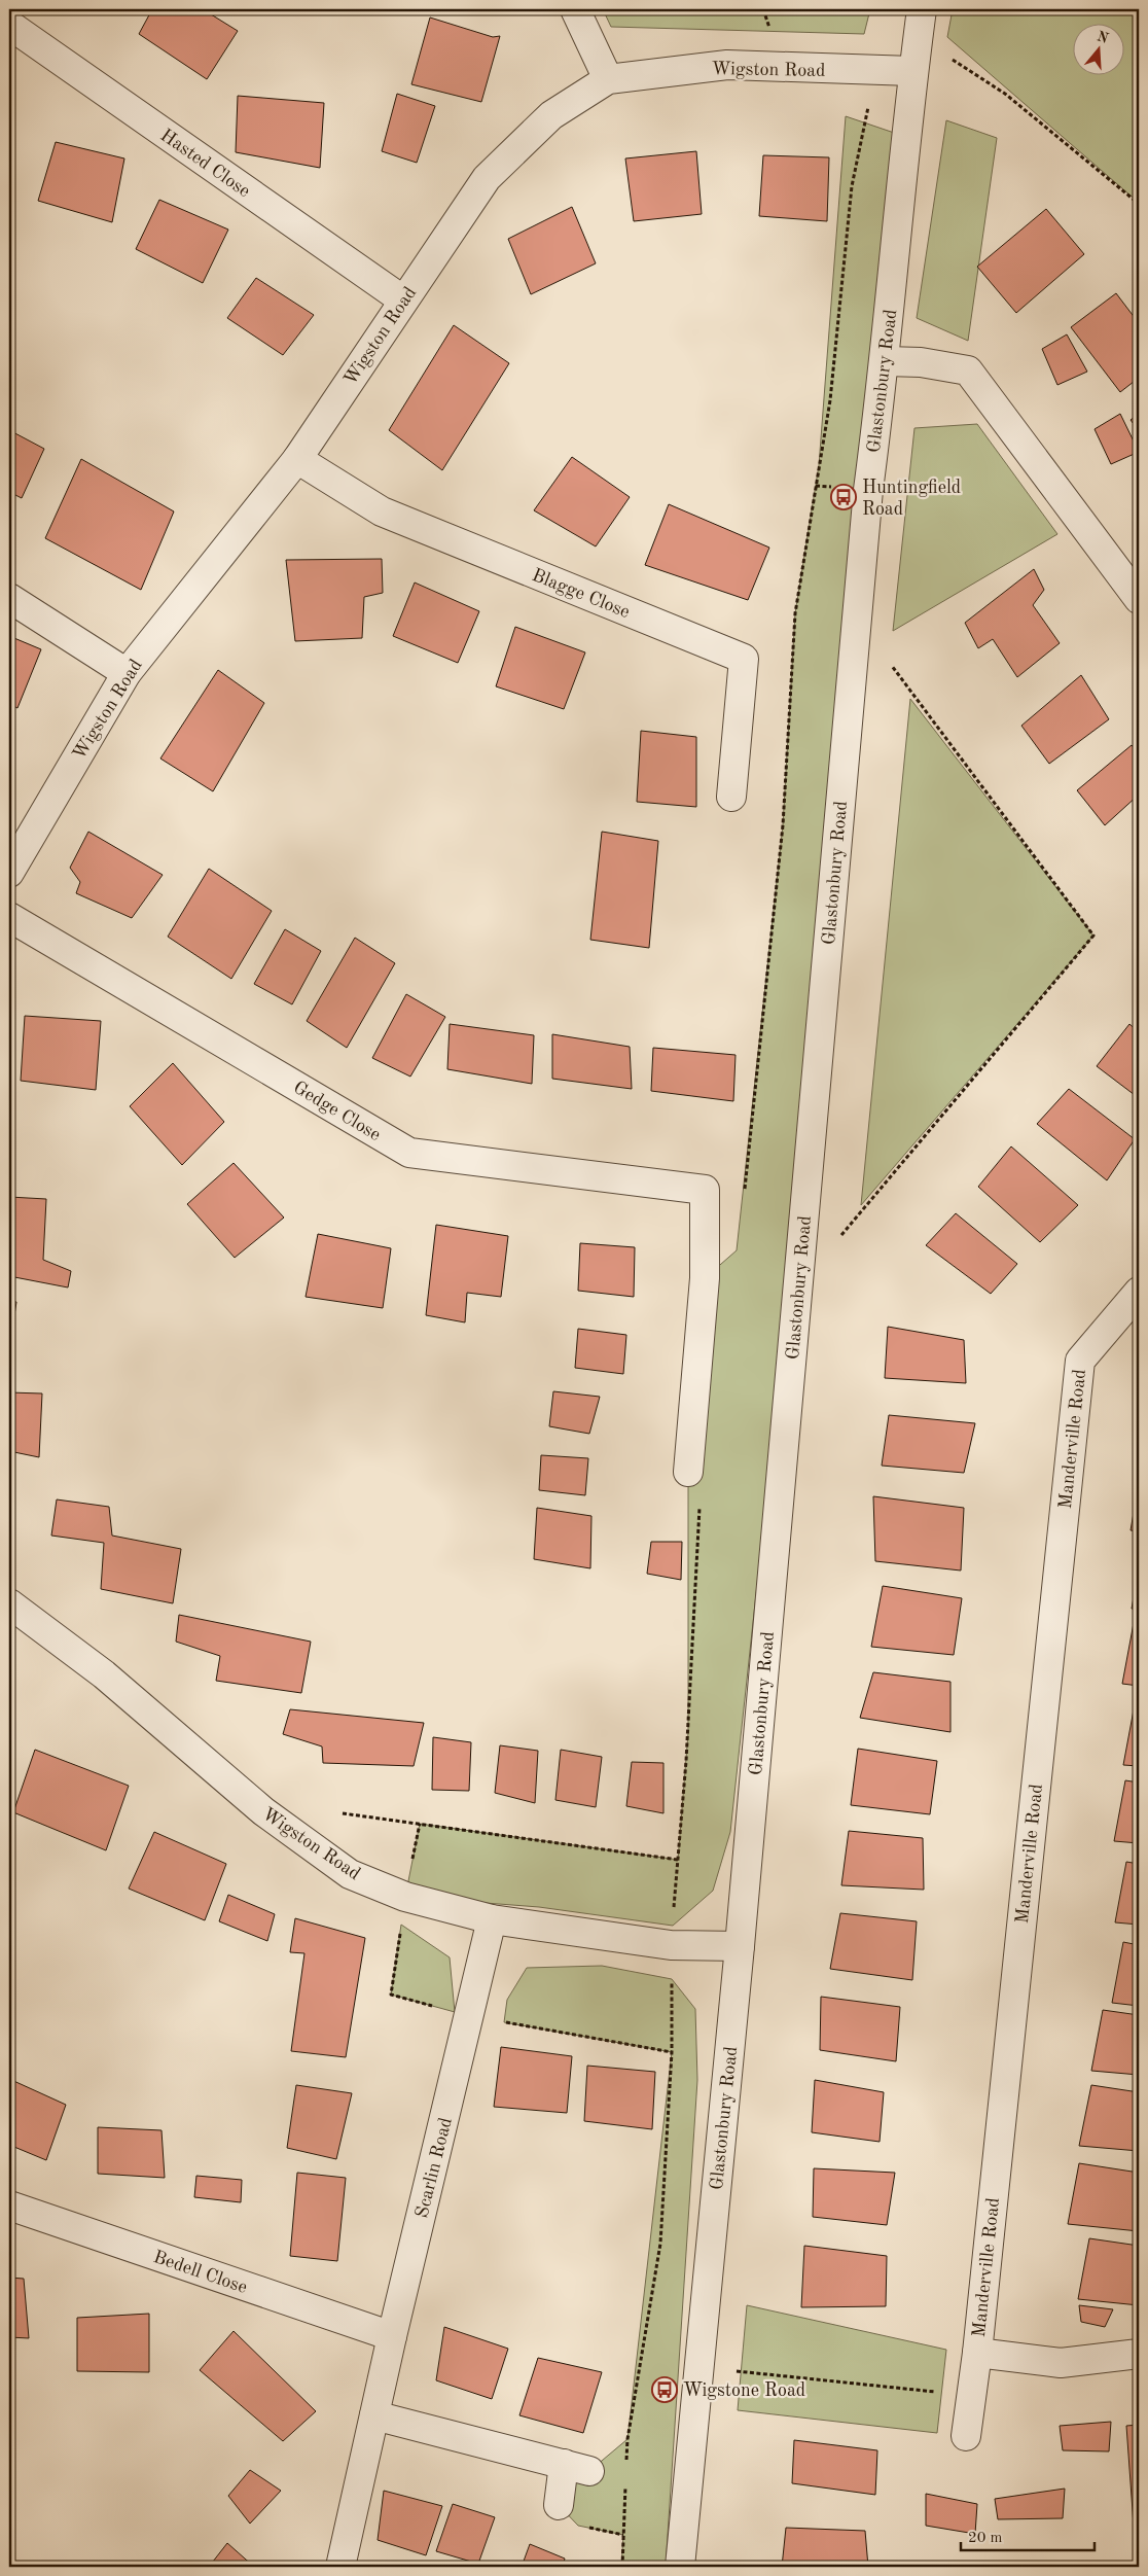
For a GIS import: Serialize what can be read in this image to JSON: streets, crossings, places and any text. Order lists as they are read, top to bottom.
{
  "streets": {
    "street": [
      "Wigston Road",
      "Hasted Close",
      "Glastonbury Road",
      "Blagge Close",
      "Gedge Close",
      "Manderville Road",
      "Scarlin Road",
      "Bedell Close"
    ]
  },
  "crossings": [
    ["Wigston Road", "Hasted Close"],
    ["Wigston Road", "Glastonbury Road"],
    ["Wigston Road", "Blagge Close"],
    ["Wigston Road", "Scarlin Road"],
    ["Scarlin Road", "Bedell Close"]
  ],
  "places": {
    "bus stop": ["Huntingfield Road", "Wigstone Road"]
  },
  "scale_bar": "20 m",
  "north": "top"
}
